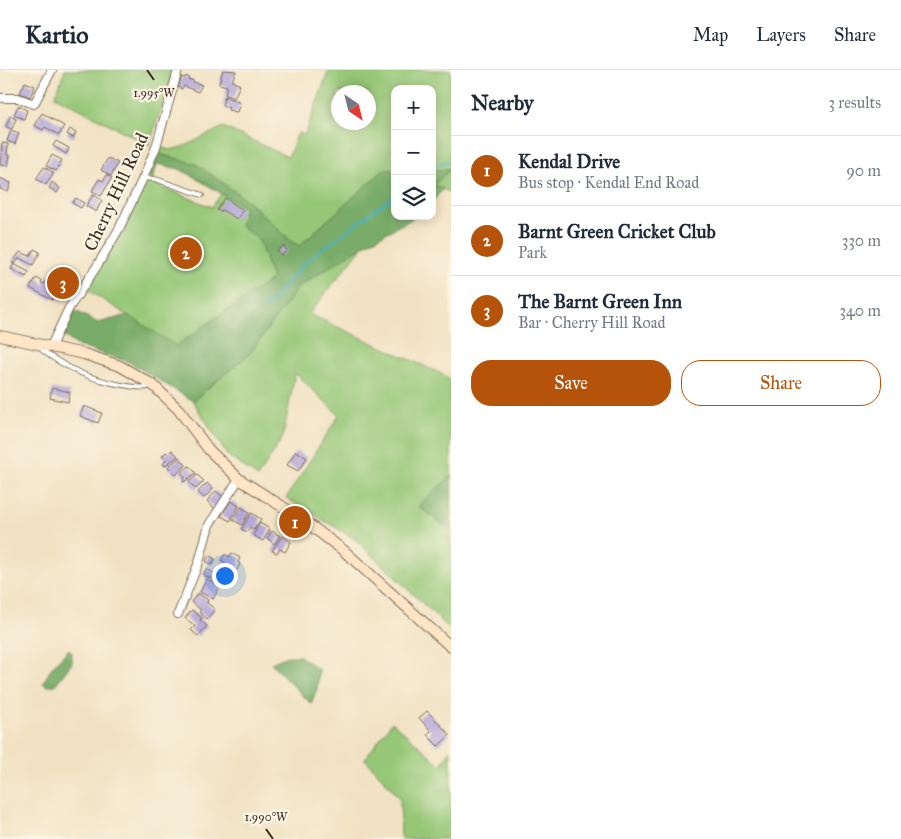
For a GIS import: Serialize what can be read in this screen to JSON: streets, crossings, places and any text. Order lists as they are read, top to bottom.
{
  "streets": {
    "street": ["Cherry Hill Road"]
  },
  "north": "bottom right",
  "page": {
    "header": "Kartio",
    "nav": ["Map", "Layers", "Share"],
    "heading": ["Nearby", "3 results"],
    "map_buttons": ["+", "−"],
    "list": [
      {
        "mark": "1",
        "name": "Kendal Drive",
        "note": "Bus stop · Kendal End Road",
        "value": "90 m"
      },
      {
        "mark": "2",
        "name": "Barnt Green Cricket Club",
        "note": "Park",
        "value": "330 m"
      },
      {
        "mark": "3",
        "name": "The Barnt Green Inn",
        "note": "Bar · Cherry Hill Road",
        "value": "340 m"
      }
    ],
    "pins": ["2", "3", "1"],
    "buttons": ["Save", "Share"]
  },
  "coordinates": ["1.995°W", "1.990°W"]
}
